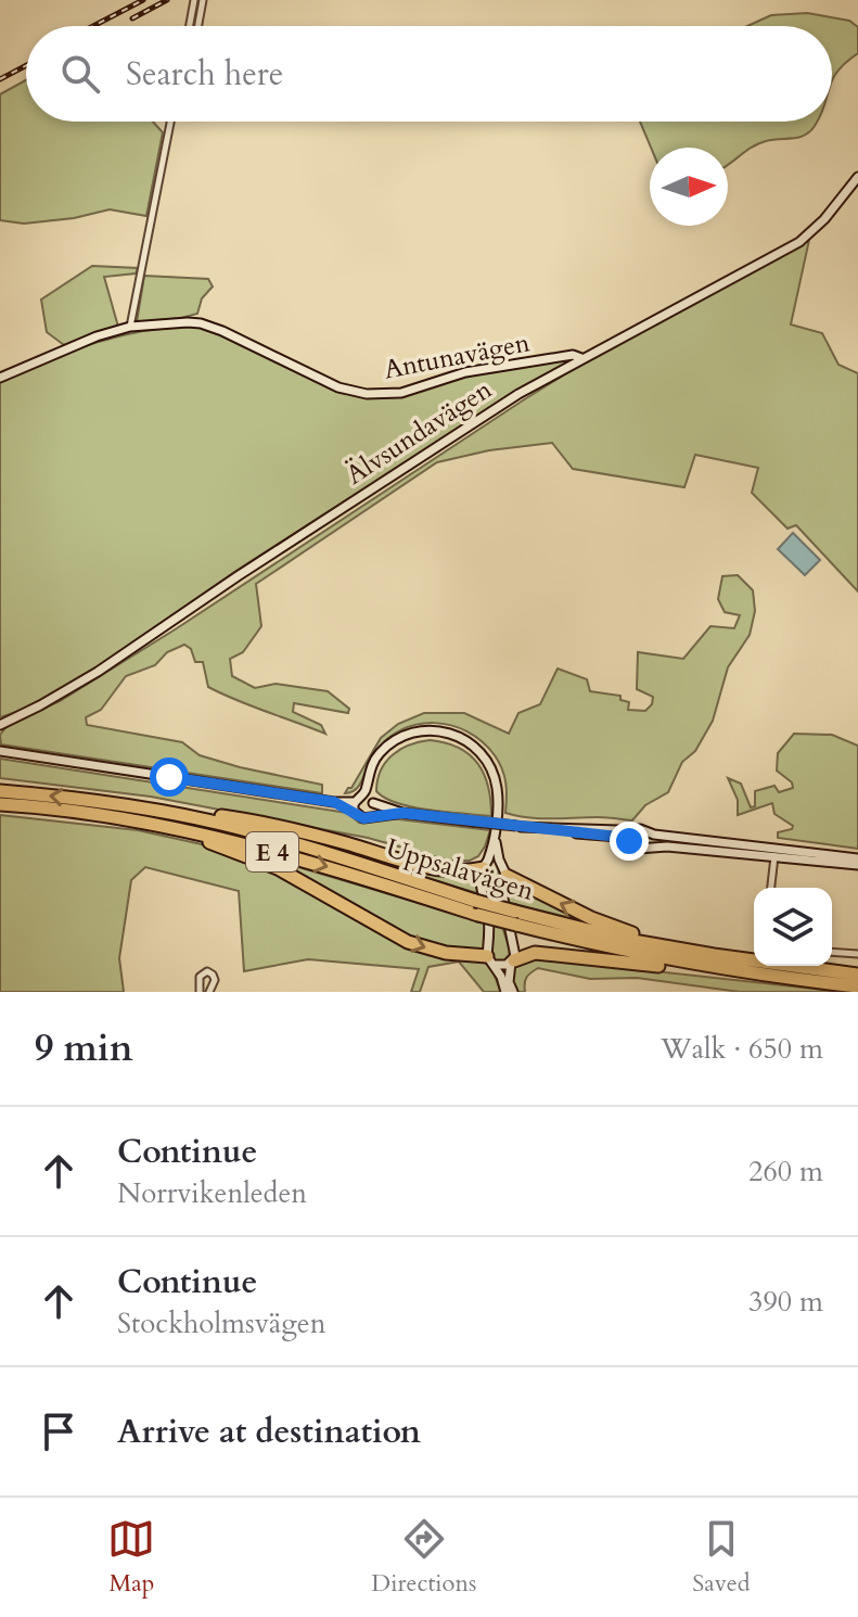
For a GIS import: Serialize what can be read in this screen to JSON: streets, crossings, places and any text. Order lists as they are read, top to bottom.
{
  "streets": {
    "highway": ["E 4", "Uppsalavägen"],
    "street": ["Antunavägen", "Älvsundavägen"]
  },
  "crossings": [
    ["Antunavägen", "Älvsundavägen"]
  ],
  "north": "right",
  "page": {
    "search": "Search here",
    "heading": ["9 min", "Walk · 650 m"],
    "list": [
      ["Continue", "Norrvikenleden", "260 m"],
      ["Continue", "Stockholmsvägen", "390 m"],
      "Arrive at destination"
    ],
    "nav": ["Map", "Directions", "Saved"]
  }
}
